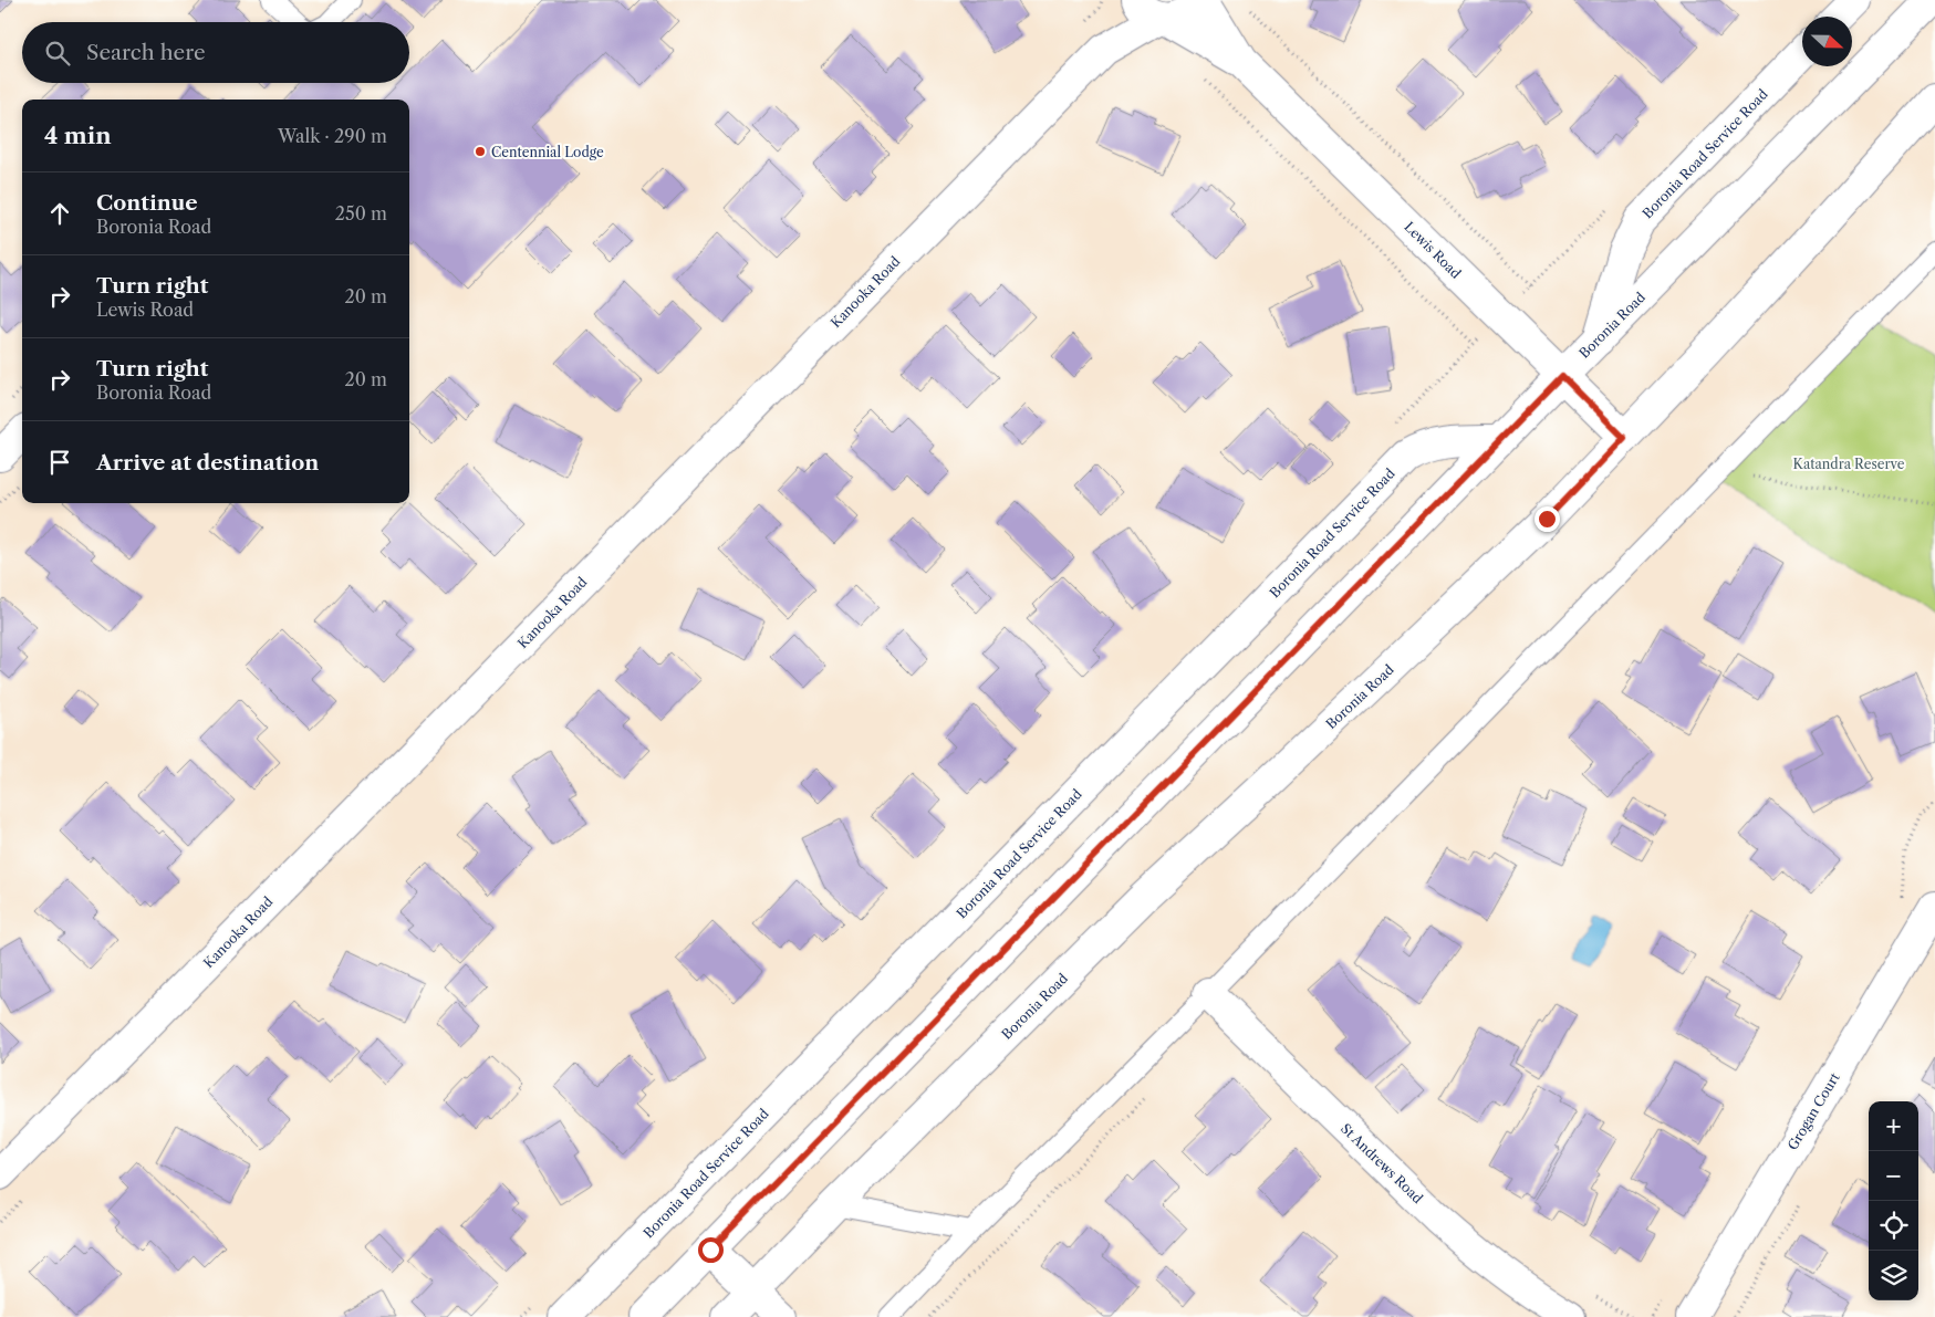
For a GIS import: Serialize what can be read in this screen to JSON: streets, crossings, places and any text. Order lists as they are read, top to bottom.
{
  "streets": {
    "street": [
      "Boronia Road Service Road",
      "Lewis Road",
      "Kanooka Road",
      "Boronia Road",
      "Grogan Court",
      "St Andrews Road"
    ]
  },
  "crossings": [
    ["Boronia Road Service Road", "Boronia Road"],
    ["Lewis Road", "Kanooka Road"],
    ["Lewis Road", "Boronia Road"]
  ],
  "parks": ["Katandra Reserve"],
  "places": ["Centennial Lodge"],
  "north": "right",
  "page": {
    "search": "Search here",
    "heading": ["4 min", "Walk · 290 m"],
    "list": [
      ["Continue", "Boronia Road", "250 m"],
      ["Turn right", "Lewis Road", "20 m"],
      ["Turn right", "Boronia Road", "20 m"],
      "Arrive at destination"
    ],
    "map_buttons": ["+", "−"]
  }
}
